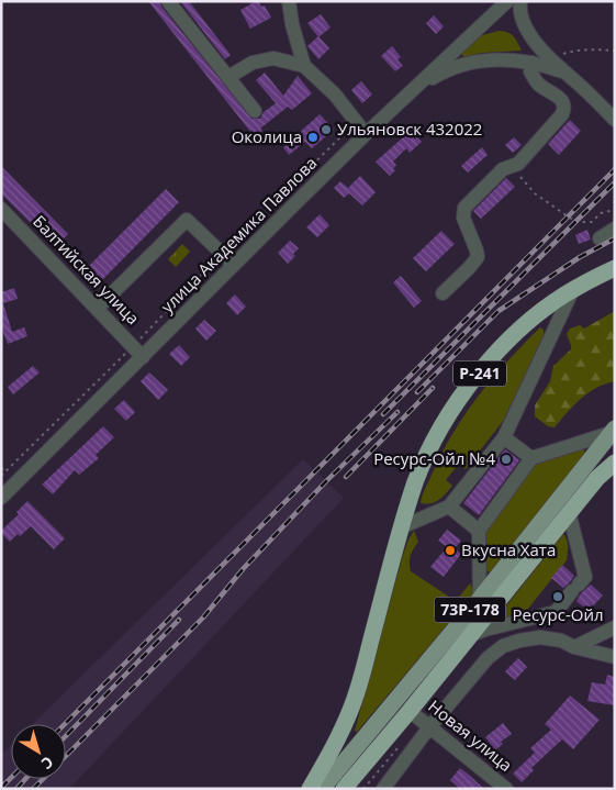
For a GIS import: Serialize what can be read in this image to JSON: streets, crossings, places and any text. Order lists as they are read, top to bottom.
{
  "streets": {
    "highway": ["Р-241"],
    "main road": ["73Р-178"],
    "street": ["улица Академика Павлова", "Балтийская улица", "Новая улица"]
  },
  "crossings": [
    ["улица Академика Павлова", "Балтийская улица"]
  ],
  "places": [
    "Ульяновск 432022",
    "Околица",
    "Ресурс-Ойл №4",
    "Вкусна Хата",
    "Ресурс-Ойл"
  ],
  "north": "bottom right"
}
